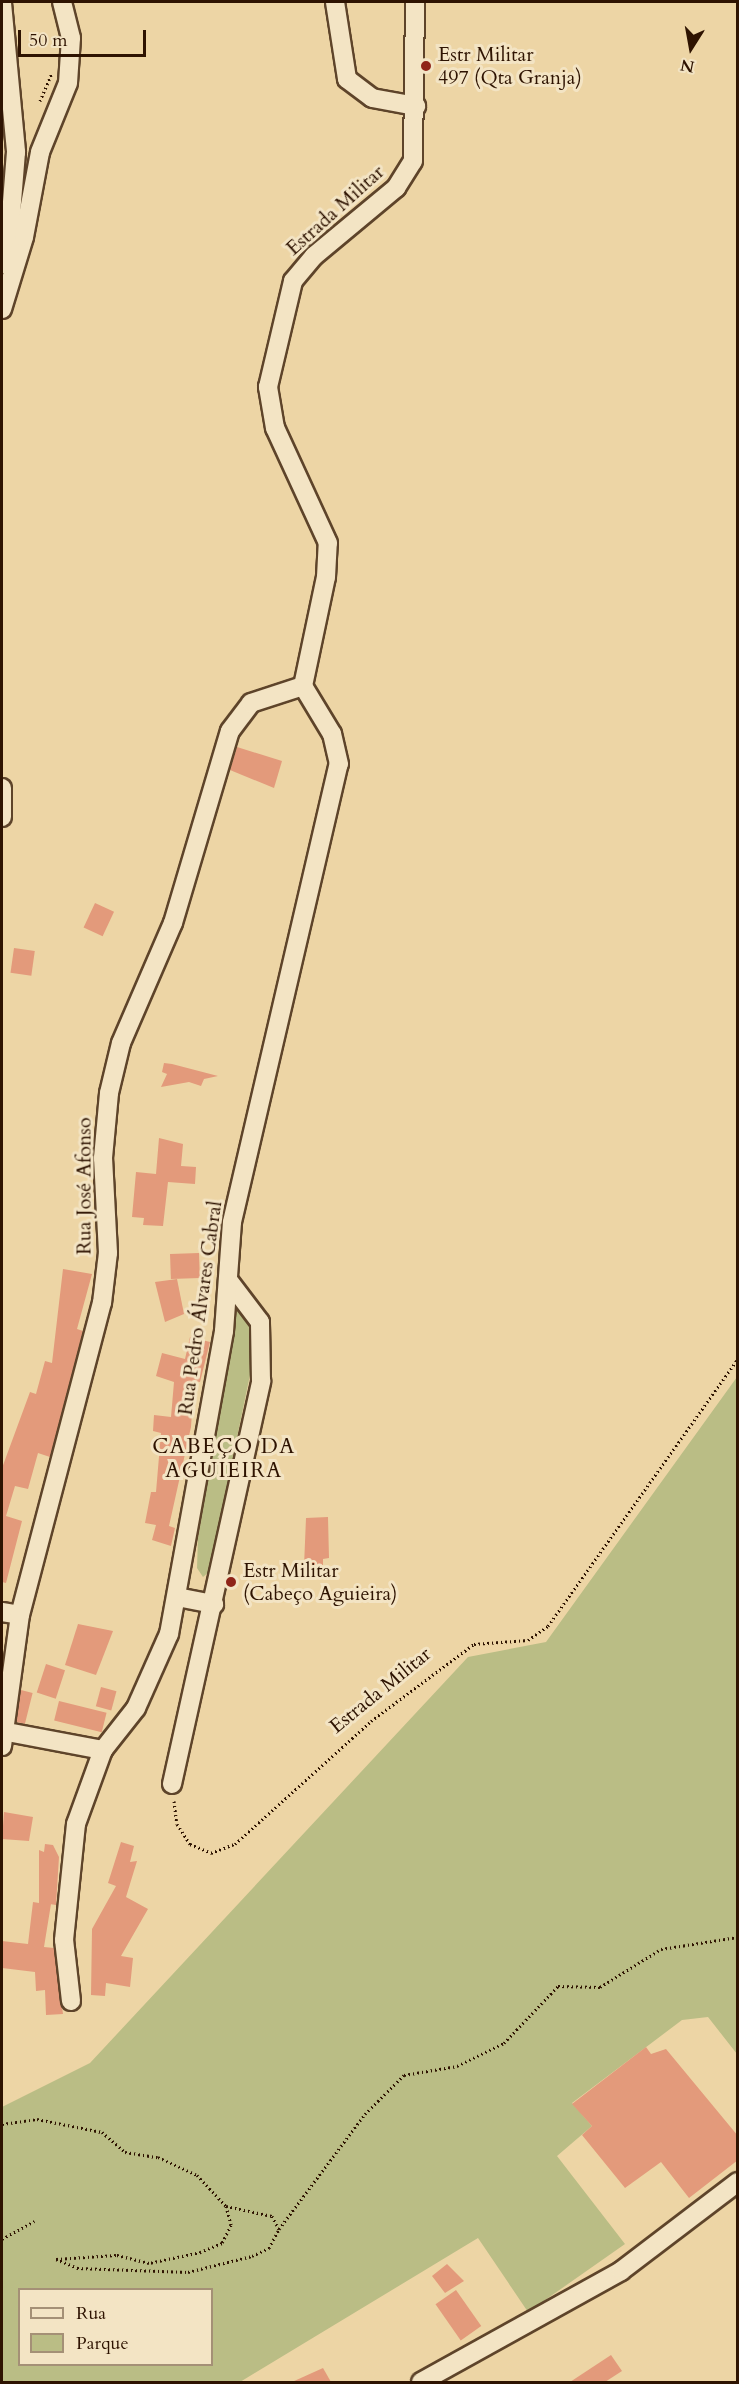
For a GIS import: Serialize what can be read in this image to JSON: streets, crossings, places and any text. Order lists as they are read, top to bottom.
{
  "streets": {
    "street": ["Estrada Militar", "Rua José Afonso", "Rua Pedro Álvares Cabral"]
  },
  "crossings": [
    ["Estrada Militar", "Rua José Afonso"],
    ["Estrada Militar", "Rua Pedro Álvares Cabral"],
    ["Rua José Afonso", "Rua Pedro Álvares Cabral"]
  ],
  "districts": ["CABEÇO DA AGUIEIRA"],
  "places": ["Estr Militar 497 (Qta Granja)", "Estr Militar (Cabeço Aguieira)"],
  "legend": ["Rua", "Parque"],
  "scale_bar": "50 m",
  "north": "bottom"
}
